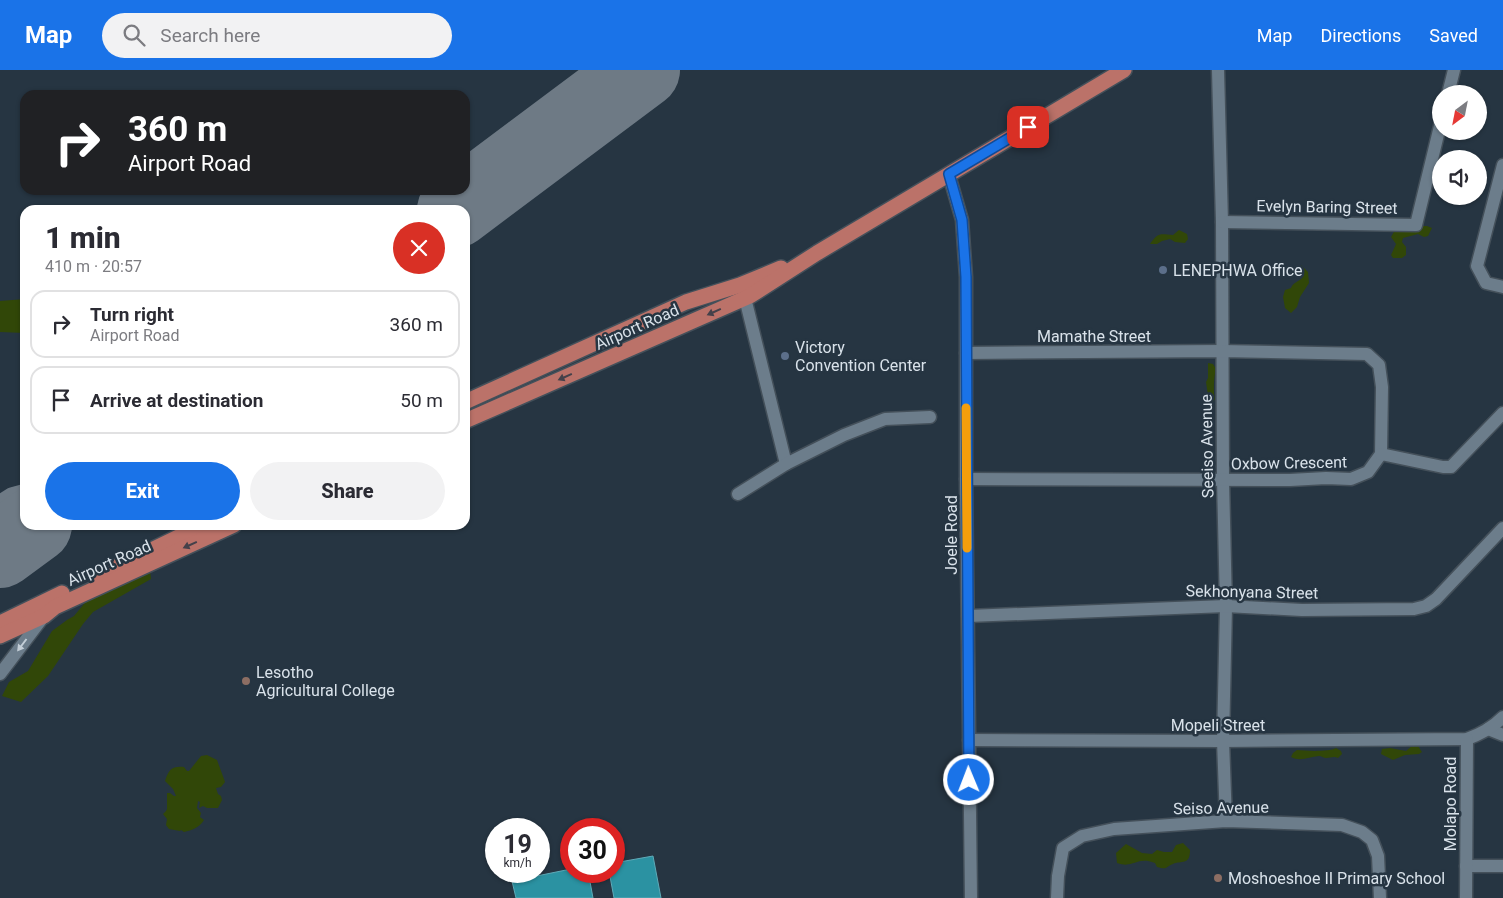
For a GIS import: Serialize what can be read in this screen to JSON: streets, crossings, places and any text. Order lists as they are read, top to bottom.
{
  "streets": {
    "main road": ["Airport Road"],
    "street": [
      "Evelyn Baring Street",
      "Mamathe Street",
      "Seeiso Avenue",
      "Oxbow Crescent",
      "Joele Road",
      "Sekhonyana Street",
      "Mopeli Street",
      "Molapo Road",
      "Seiso Avenue"
    ]
  },
  "crossings": [
    ["Evelyn Baring Street", "Seeiso Avenue"],
    ["Airport Road", "Joele Road"],
    ["Mamathe Street", "Seeiso Avenue"],
    ["Mamathe Street", "Joele Road"],
    ["Seeiso Avenue", "Oxbow Crescent"],
    ["Seeiso Avenue", "Sekhonyana Street"],
    ["Seeiso Avenue", "Mopeli Street"],
    ["Seeiso Avenue", "Seiso Avenue"],
    ["Oxbow Crescent", "Joele Road"],
    ["Joele Road", "Sekhonyana Street"],
    ["Joele Road", "Mopeli Street"],
    ["Mopeli Street", "Molapo Road"]
  ],
  "places": [
    "LENEPHWA Office",
    "Victory Convention Center",
    "Lesotho Agricultural College",
    "Moshoeshoe II Primary School"
  ],
  "north": "bottom left",
  "page": {
    "header": "Map",
    "search": "Search here",
    "nav": ["Map", "Directions", "Saved"],
    "turn": ["360 m", "Airport Road"],
    "heading": ["1 min", "410 m · 20:57"],
    "list": [
      {
        "name": "Turn right",
        "note": "Airport Road",
        "value": "360 m"
      },
      {
        "name": "Arrive at destination",
        "value": "50 m"
      }
    ],
    "buttons": ["Exit", "Share"],
    "speed": "19 km/h",
    "limit": "30"
  }
}
